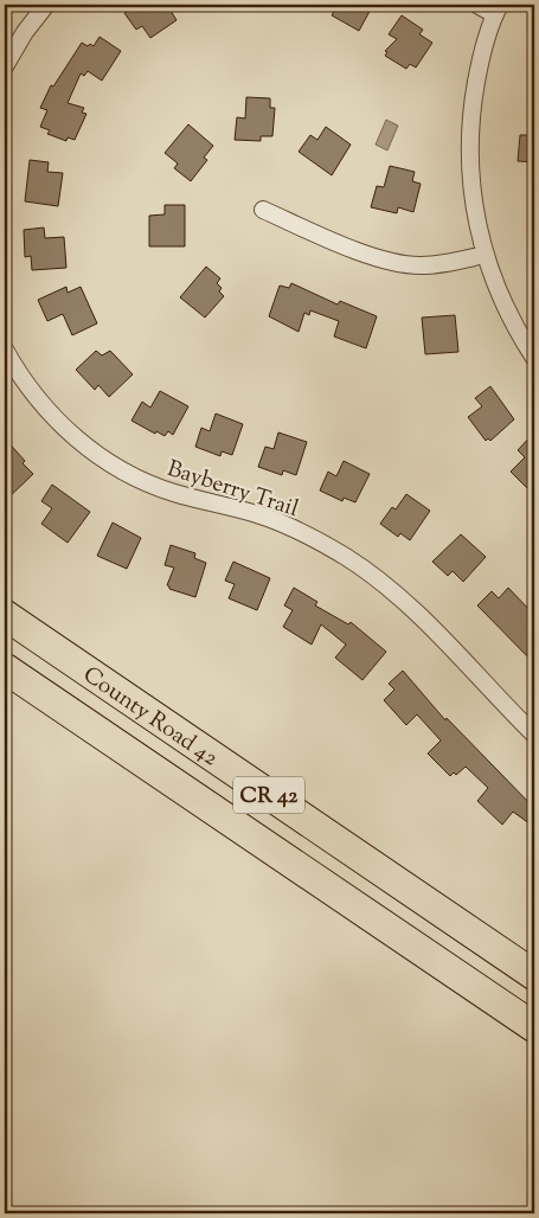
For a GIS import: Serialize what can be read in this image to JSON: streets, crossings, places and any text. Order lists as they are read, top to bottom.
{
  "streets": {
    "highway": ["County Road 42", "CR 42"],
    "street": ["Bayberry Trail"]
  }
}
